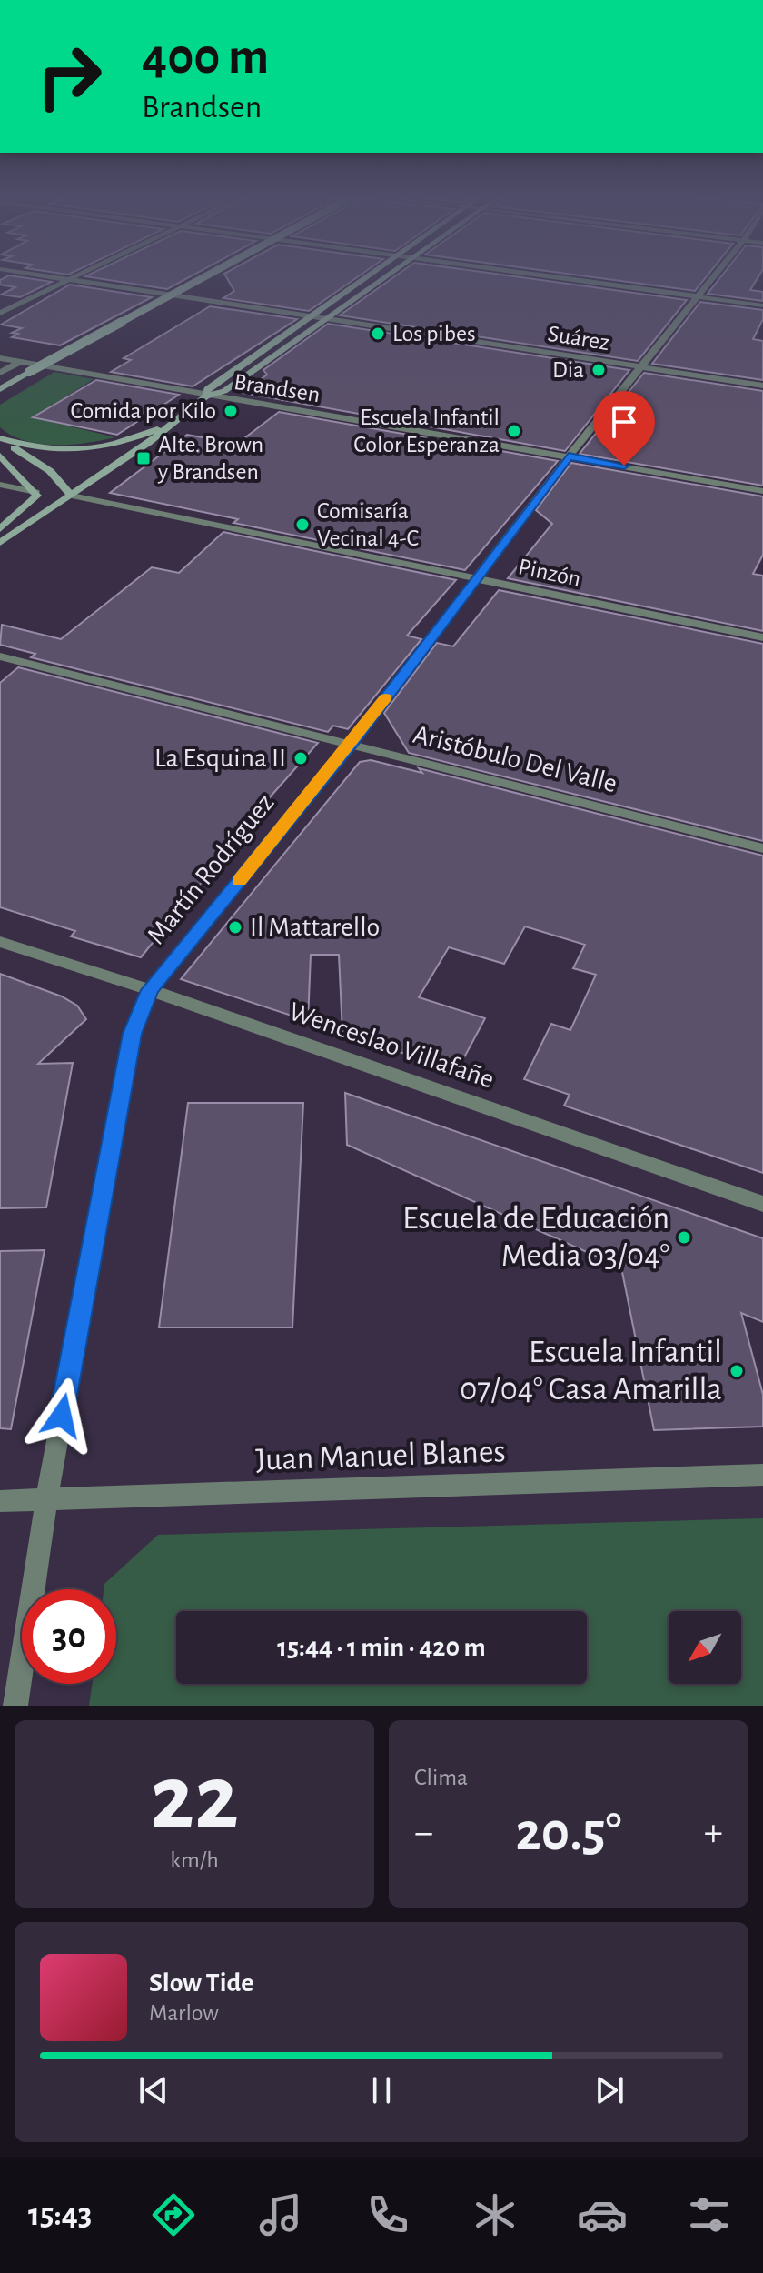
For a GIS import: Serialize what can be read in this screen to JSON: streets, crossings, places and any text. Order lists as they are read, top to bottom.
{
  "streets": {
    "street": [
      "Suárez",
      "Brandsen",
      "Pinzón",
      "Aristóbulo Del Valle",
      "Martín Rodríguez",
      "Wenceslao Villafañe",
      "Juan Manuel Blanes"
    ]
  },
  "crossings": [
    ["Suárez", "Martín Rodríguez"],
    ["Brandsen", "Martín Rodríguez"],
    ["Pinzón", "Martín Rodríguez"],
    ["Aristóbulo Del Valle", "Martín Rodríguez"],
    ["Martín Rodríguez", "Wenceslao Villafañe"],
    ["Martín Rodríguez", "Juan Manuel Blanes"]
  ],
  "places": {
    "other": [
      "Los pibes",
      "Dia",
      "Comida por Kilo",
      "Escuela Infantil Color Esperanza",
      "Comisaría Vecinal 4-C",
      "La Esquina II",
      "Il Mattarello",
      "Escuela de Educación Media 03/04°",
      "Escuela Infantil 07/04° Casa Amarilla"
    ],
    "transit": ["Alte. Brown y Brandsen"]
  },
  "north": "bottom left",
  "page": {
    "turn": ["400 m", "Brandsen"],
    "limit": "30",
    "trip": "15:44 · 1 min · 420 m",
    "tile": [
      ["22", "km/h"],
      "Clima"
    ],
    "heat": ["−", "20.5°", "+"],
    "song": ["Slow Tide", "Marlow"],
    "tabs": "15:43"
  }
}
